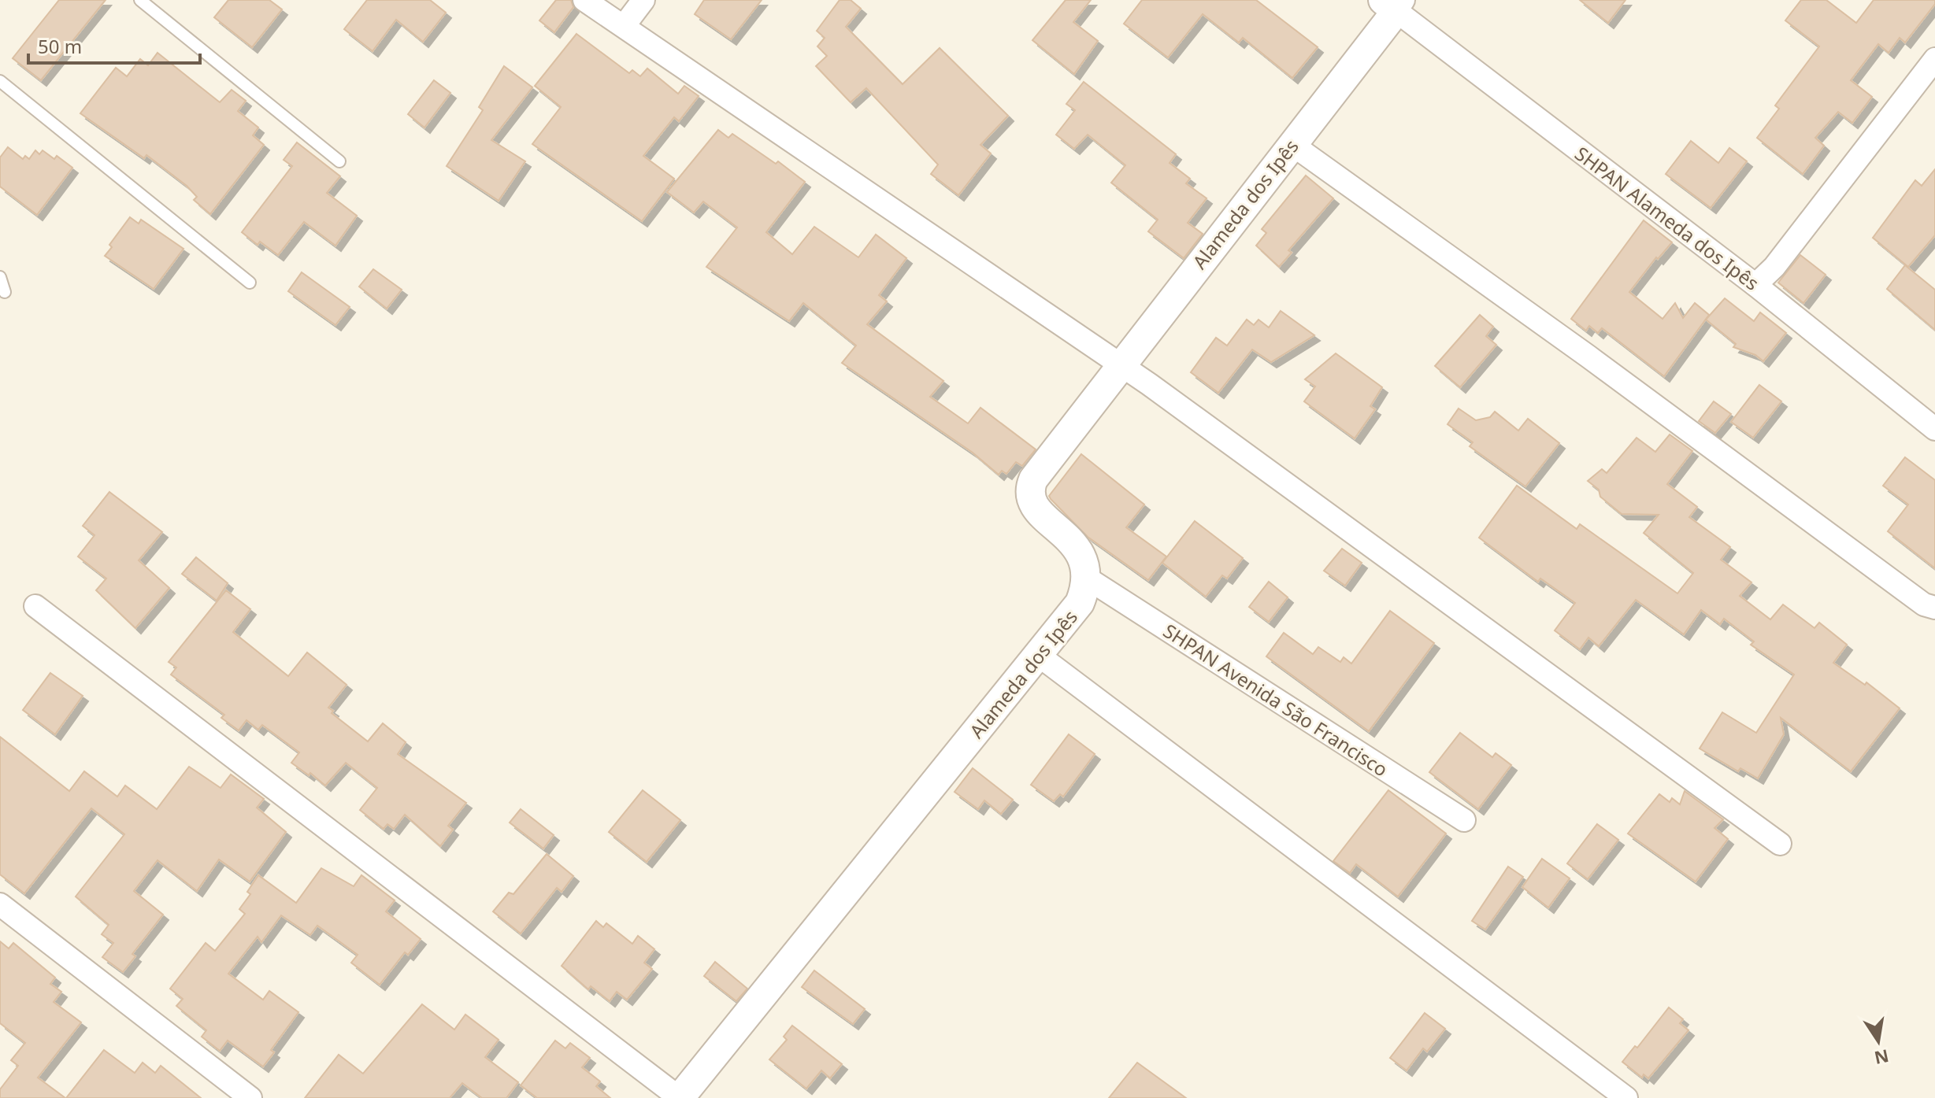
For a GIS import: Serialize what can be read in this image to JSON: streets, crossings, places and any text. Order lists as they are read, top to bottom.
{
  "streets": {
    "street": ["Alameda dos Ipês", "SHPAN Alameda dos Ipês", "SHPAN Avenida São Francisco"]
  },
  "crossings": [
    ["Alameda dos Ipês", "SHPAN Alameda dos Ipês"],
    ["Alameda dos Ipês", "SHPAN Avenida São Francisco"]
  ],
  "scale_bar": "50 m",
  "north": "bottom"
}
